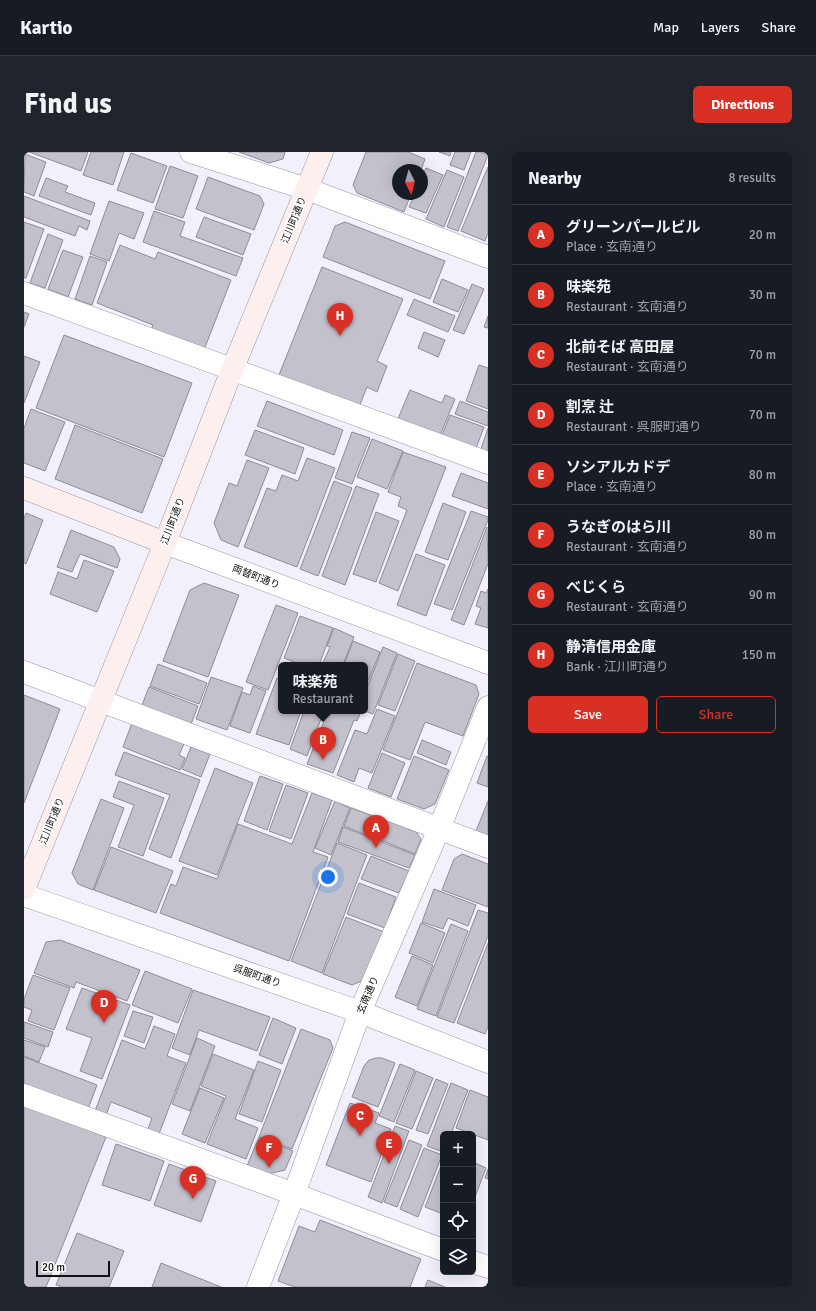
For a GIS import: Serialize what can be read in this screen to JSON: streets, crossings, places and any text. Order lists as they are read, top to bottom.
{
  "streets": {
    "street": [
      "江川町通り",
      "両替町通り",
      "呉服町通り",
      "玄南通り"
    ]
  },
  "crossings": [
    ["江川町通り", "両替町通り"],
    ["呉服町通り", "玄南通り"]
  ],
  "scale_bar": "20 m",
  "north": "bottom",
  "page": {
    "header": "Kartio",
    "nav": ["Map", "Layers", "Share"],
    "buttons": [
      "Directions",
      ["Save", "Share"]
    ],
    "title": "Find us",
    "heading": ["Nearby", "8 results"],
    "list": [
      {
        "mark": "A",
        "name": "グリーンパールビル",
        "note": "Place · 玄南通り",
        "value": "20 m"
      },
      {
        "mark": "B",
        "name": "味楽苑",
        "note": "Restaurant · 玄南通り",
        "value": "30 m"
      },
      {
        "mark": "C",
        "name": "北前そば 高田屋",
        "note": "Restaurant · 玄南通り",
        "value": "70 m"
      },
      {
        "mark": "D",
        "name": "割烹 辻",
        "note": "Restaurant · 呉服町通り",
        "value": "70 m"
      },
      {
        "mark": "E",
        "name": "ソシアルカドデ",
        "note": "Place · 玄南通り",
        "value": "80 m"
      },
      {
        "mark": "F",
        "name": "うなぎのはら川",
        "note": "Restaurant · 玄南通り",
        "value": "80 m"
      },
      {
        "mark": "G",
        "name": "べじくら",
        "note": "Restaurant · 玄南通り",
        "value": "90 m"
      },
      {
        "mark": "H",
        "name": "静清信用金庫",
        "note": "Bank · 江川町通り",
        "value": "150 m"
      }
    ],
    "pins": [
      "H",
      "B",
      "A",
      "D",
      "C",
      "E",
      "F",
      "G"
    ],
    "popup": ["味楽苑", "Restaurant"],
    "map_buttons": ["+", "−"],
    "scale": "20 m"
  }
}
